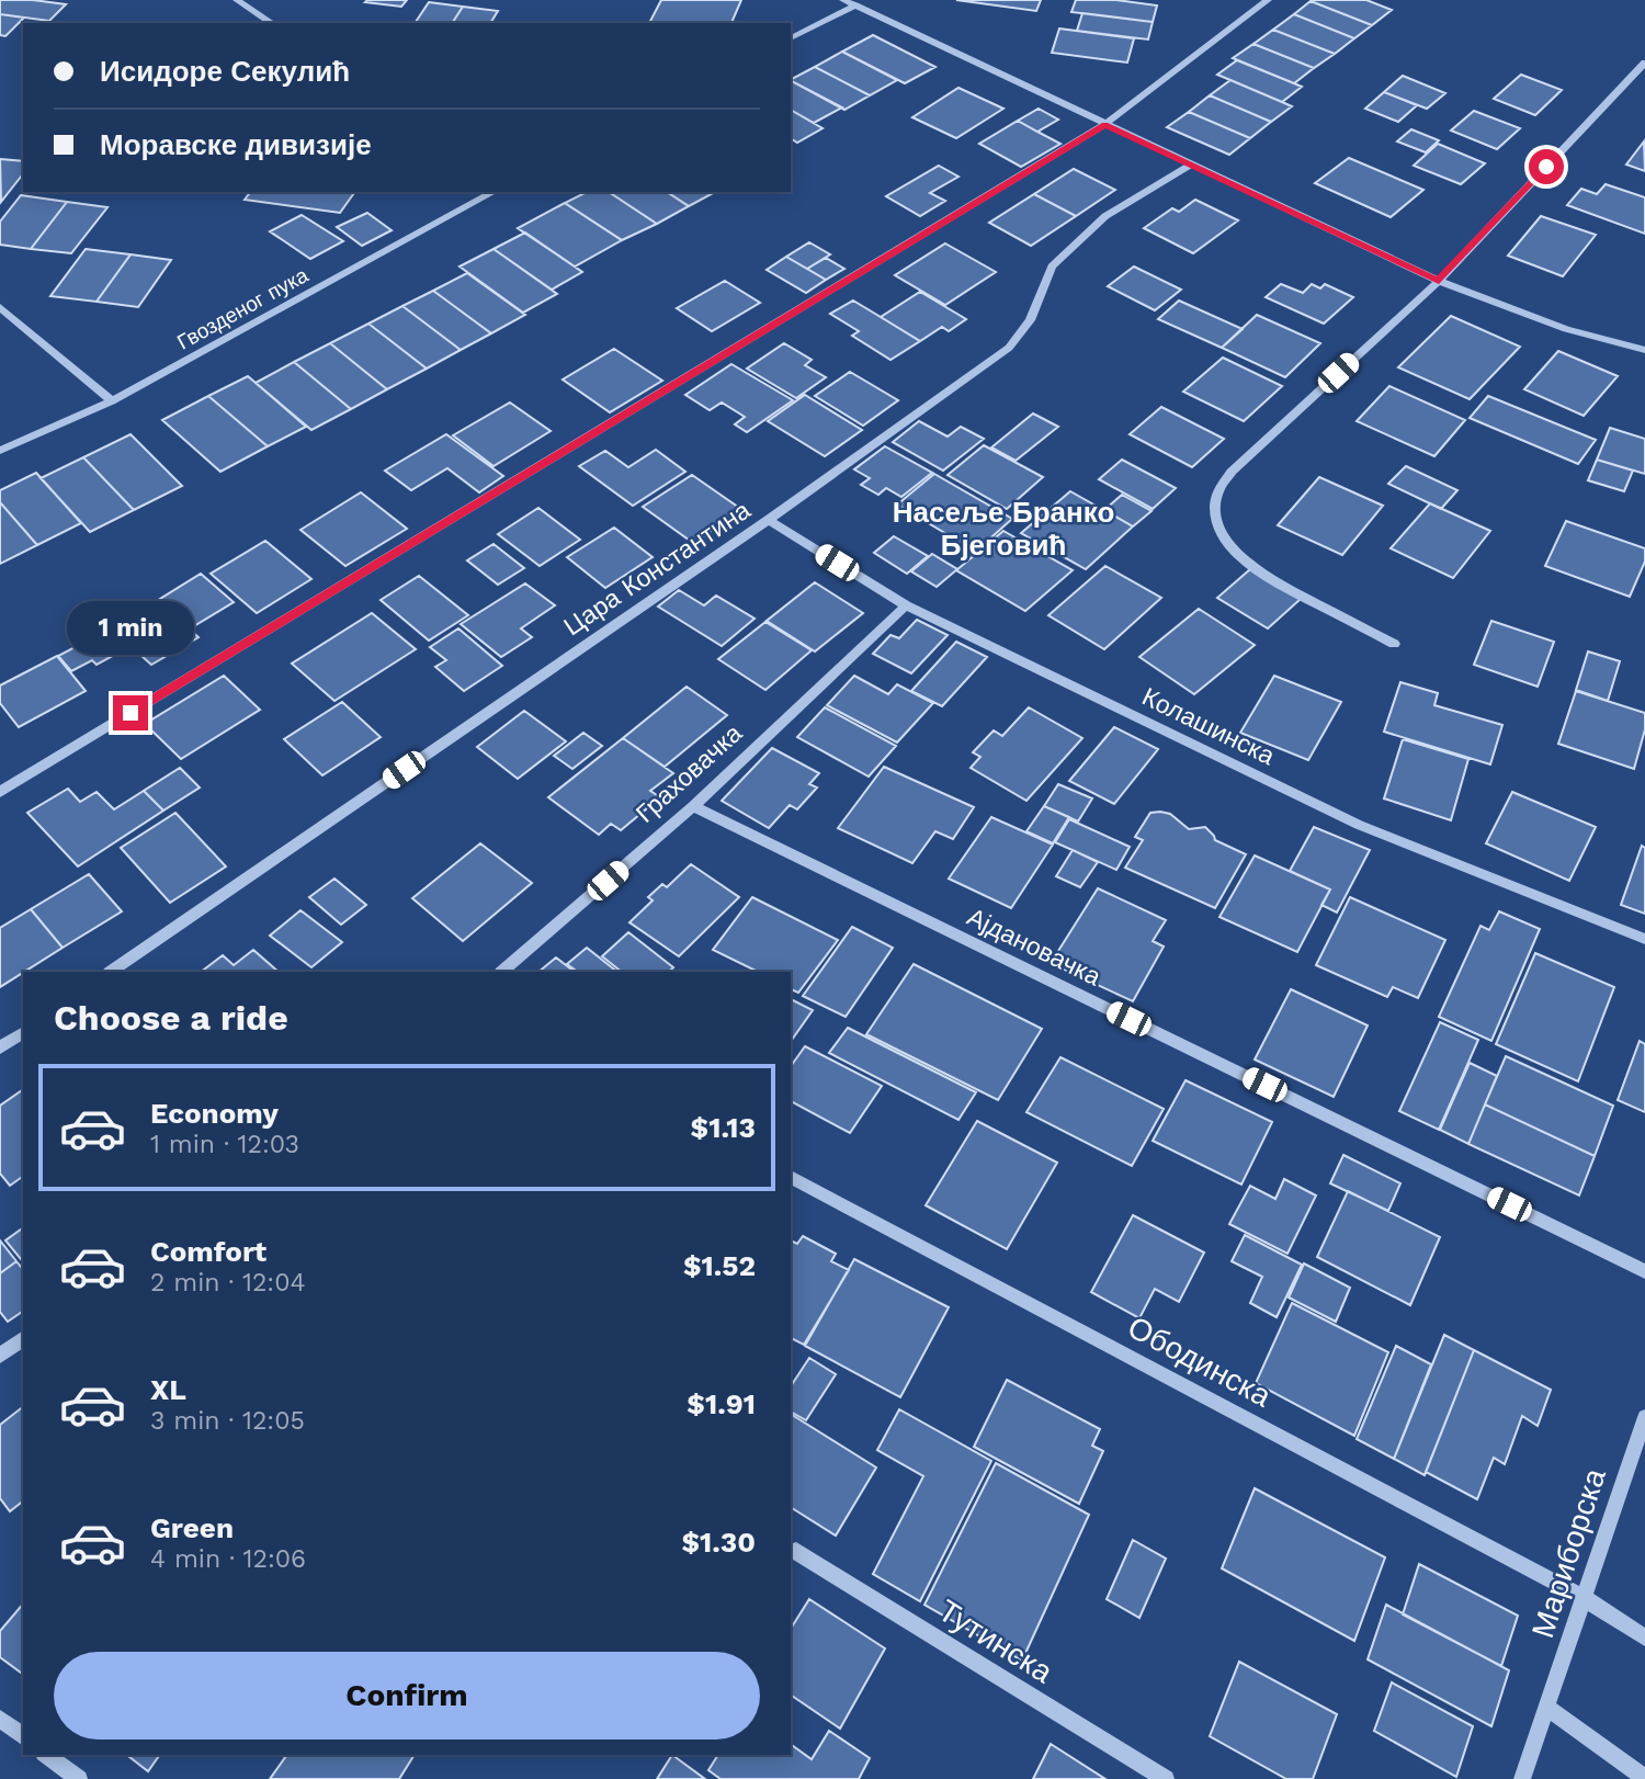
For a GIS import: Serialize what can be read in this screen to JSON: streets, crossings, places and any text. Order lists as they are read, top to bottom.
{
  "streets": {
    "street": [
      "Гвозденог пука",
      "Цара Константина",
      "Колашинска",
      "Граховачка",
      "Ајдановачка",
      "Ободинска",
      "Мариборска",
      "Тутинска"
    ]
  },
  "crossings": [
    ["Цара Константина", "Колашинска"],
    ["Колашинска", "Граховачка"],
    ["Граховачка", "Ајдановачка"],
    ["Ободинска", "Мариборска"]
  ],
  "districts": ["Насеље Бранко Бјеговић"],
  "page": {
    "banner": ["Исидоре Секулић", "Моравске дивизије"],
    "bubble": "1 min",
    "heading": "Choose a ride",
    "list": [
      {
        "name": "Economy",
        "note": "1 min · 12:03",
        "value": "$1.13"
      },
      {
        "name": "Comfort",
        "note": "2 min · 12:04",
        "value": "$1.52"
      },
      {
        "name": "XL",
        "note": "3 min · 12:05",
        "value": "$1.91"
      },
      {
        "name": "Green",
        "note": "4 min · 12:06",
        "value": "$1.30"
      }
    ],
    "buttons": "Confirm"
  }
}
